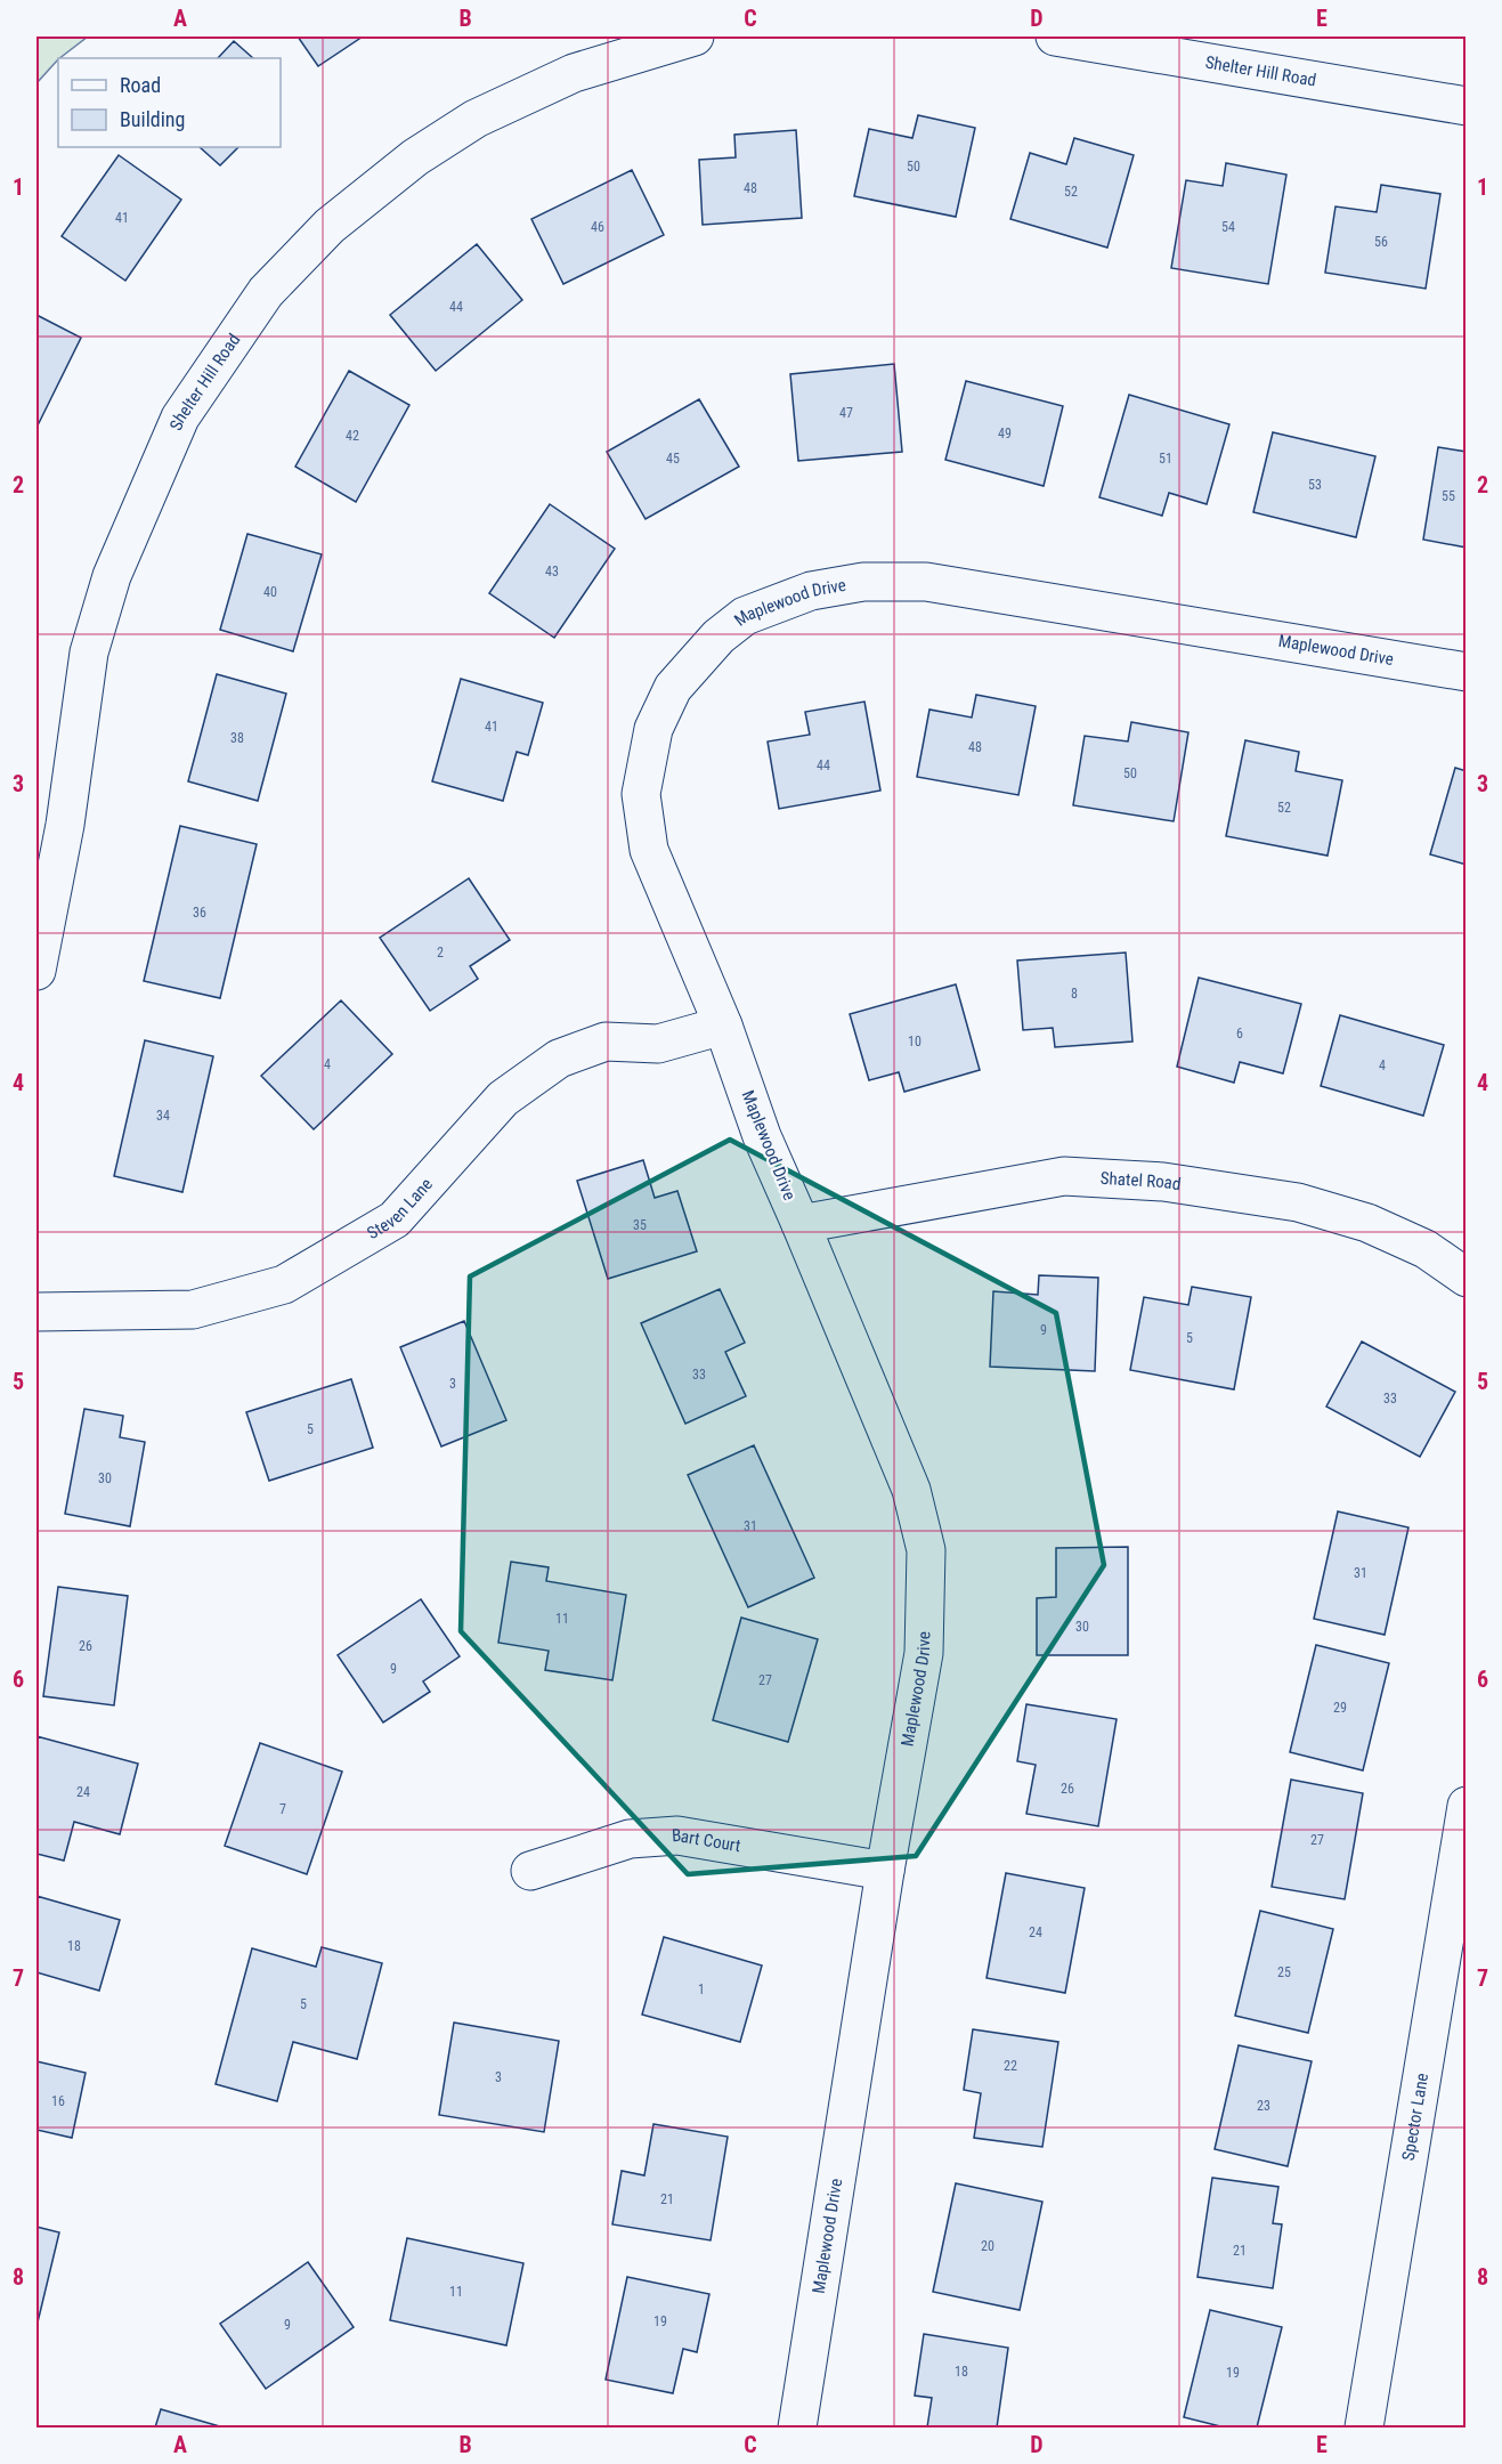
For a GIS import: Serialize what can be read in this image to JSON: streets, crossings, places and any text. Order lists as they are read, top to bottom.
{
  "streets": {
    "street": [
      "Shelter Hill Road",
      "Maplewood Drive",
      "Shatel Road",
      "Steven Lane",
      "Bart Court",
      "Spector Lane"
    ]
  },
  "crossings": [
    ["Maplewood Drive", "Shatel Road"],
    ["Maplewood Drive", "Steven Lane"],
    ["Maplewood Drive", "Bart Court"]
  ],
  "house_numbers": [
    "50",
    "48",
    "52",
    "41",
    "46",
    "54",
    "56",
    "44",
    "47",
    "49",
    "42",
    "45",
    "51",
    "53",
    "55",
    "43",
    "40",
    "41",
    "38",
    "48",
    "44",
    "50",
    "52",
    "36",
    "2",
    "8",
    "6",
    "10",
    "4",
    "4",
    "34",
    "35",
    "9",
    "5",
    "33",
    "3",
    "33",
    "5",
    "30",
    "31",
    "31",
    "11",
    "30",
    "26",
    "9",
    "27",
    "29",
    "26",
    "24",
    "7",
    "27",
    "24",
    "18",
    "25",
    "1",
    "5",
    "22",
    "3",
    "16",
    "23",
    "21",
    "20",
    "21",
    "11",
    "19",
    "9",
    "18",
    "19"
  ],
  "legend": ["Road", "Building"],
  "grid": {
    "columns": [
      "A",
      "B",
      "C",
      "D",
      "E"
    ],
    "rows": [
      "1",
      "2",
      "3",
      "4",
      "5",
      "6",
      "7",
      "8"
    ]
  }
}
